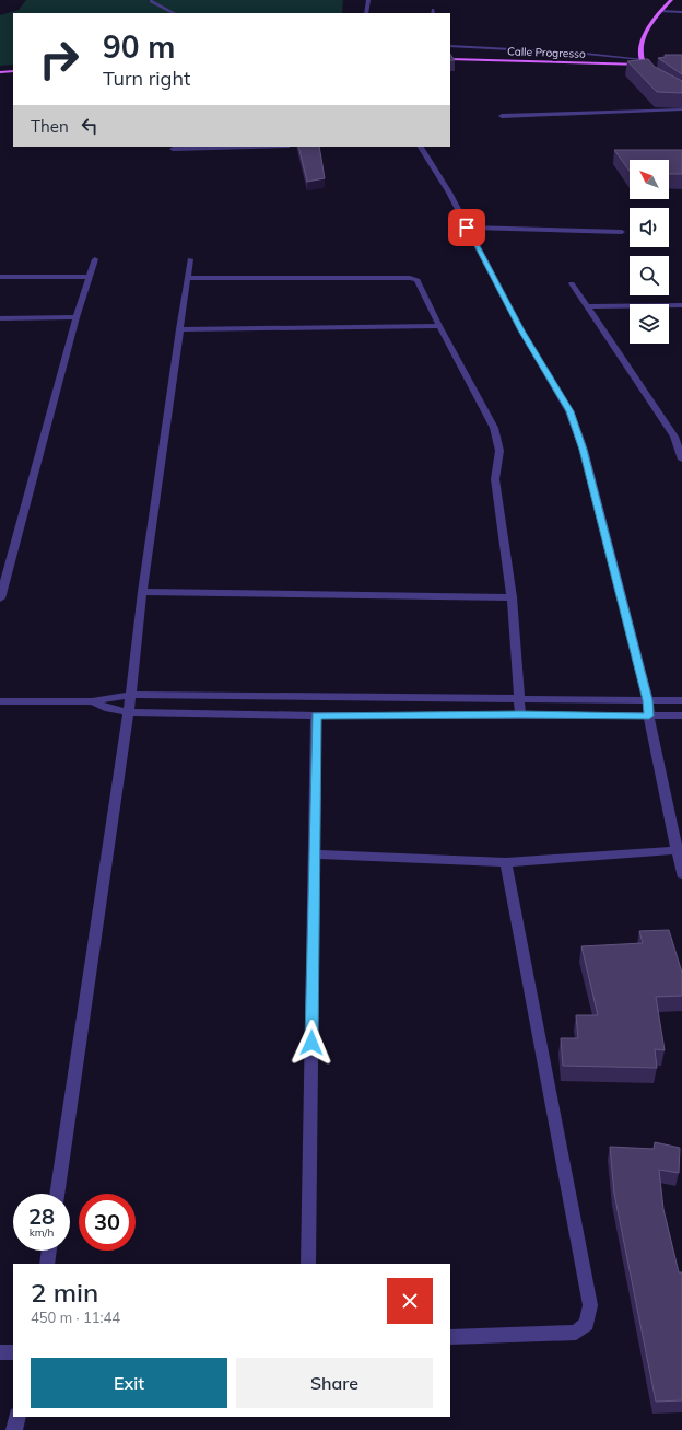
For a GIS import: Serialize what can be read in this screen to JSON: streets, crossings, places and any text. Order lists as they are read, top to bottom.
{
  "streets": {
    "main road": ["Calle Progresso"]
  },
  "north": "top left",
  "page": {
    "turn": ["90 m", "Turn right"],
    "then": "Then",
    "speed": "28 km/h",
    "limit": "30",
    "heading": ["2 min", "450 m · 11:44"],
    "buttons": ["Exit", "Share"]
  }
}
